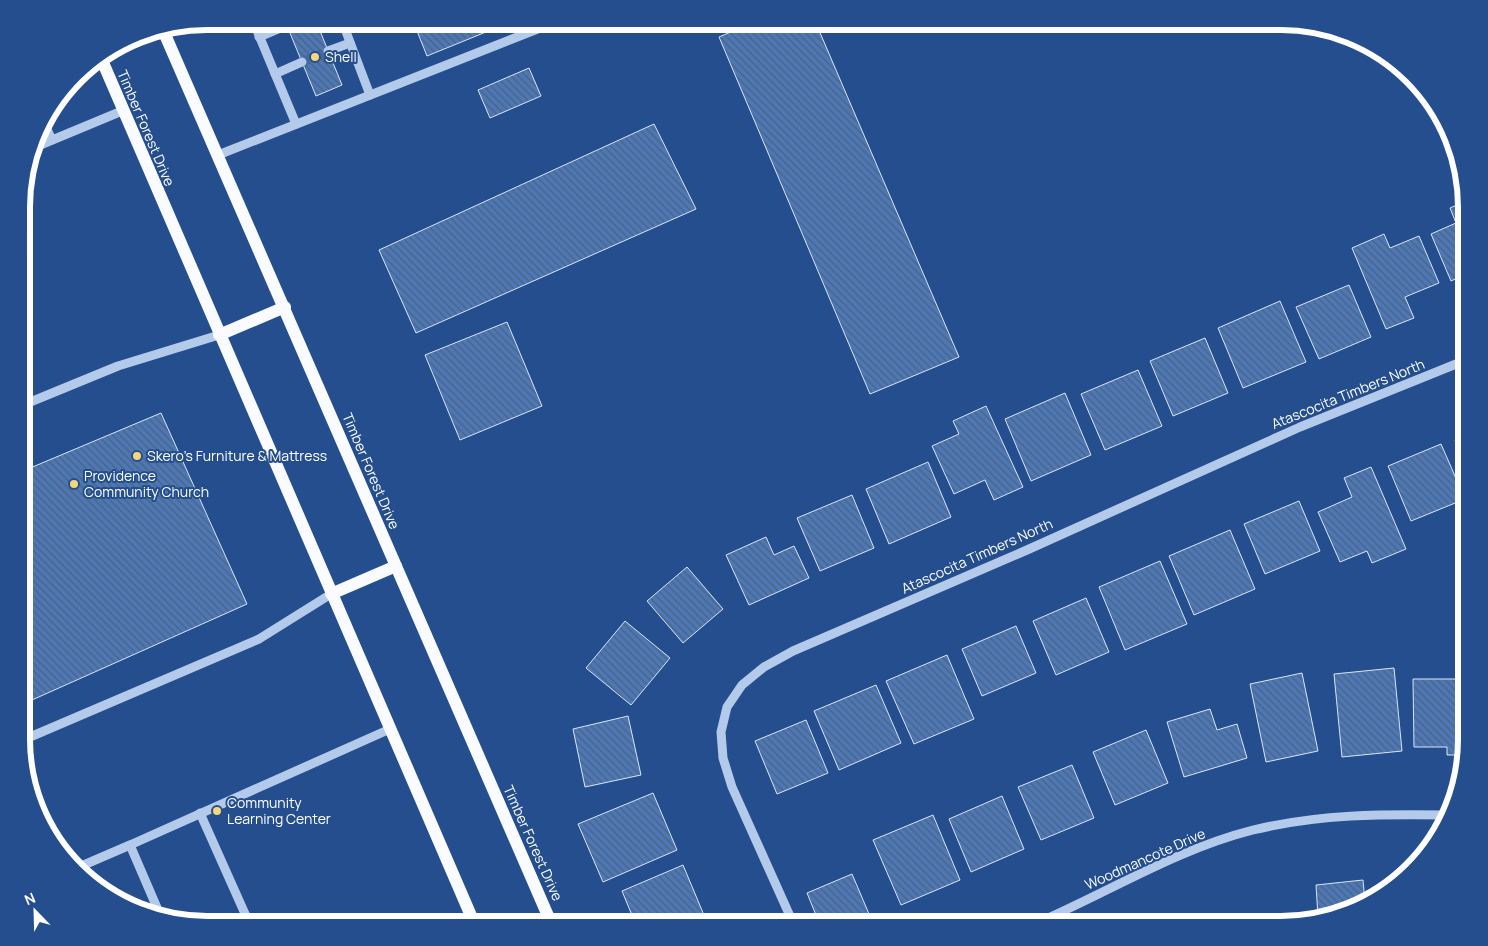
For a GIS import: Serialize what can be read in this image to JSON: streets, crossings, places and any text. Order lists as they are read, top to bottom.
{
  "streets": {
    "main road": ["Timber Forest Drive"],
    "street": ["Atascocita Timbers North", "Woodmancote Drive"]
  },
  "places": [
    "Shell",
    "Skero's Furniture & Mattress",
    "Providence Community Church",
    "Community Learning Center"
  ],
  "north": "top left"
}
